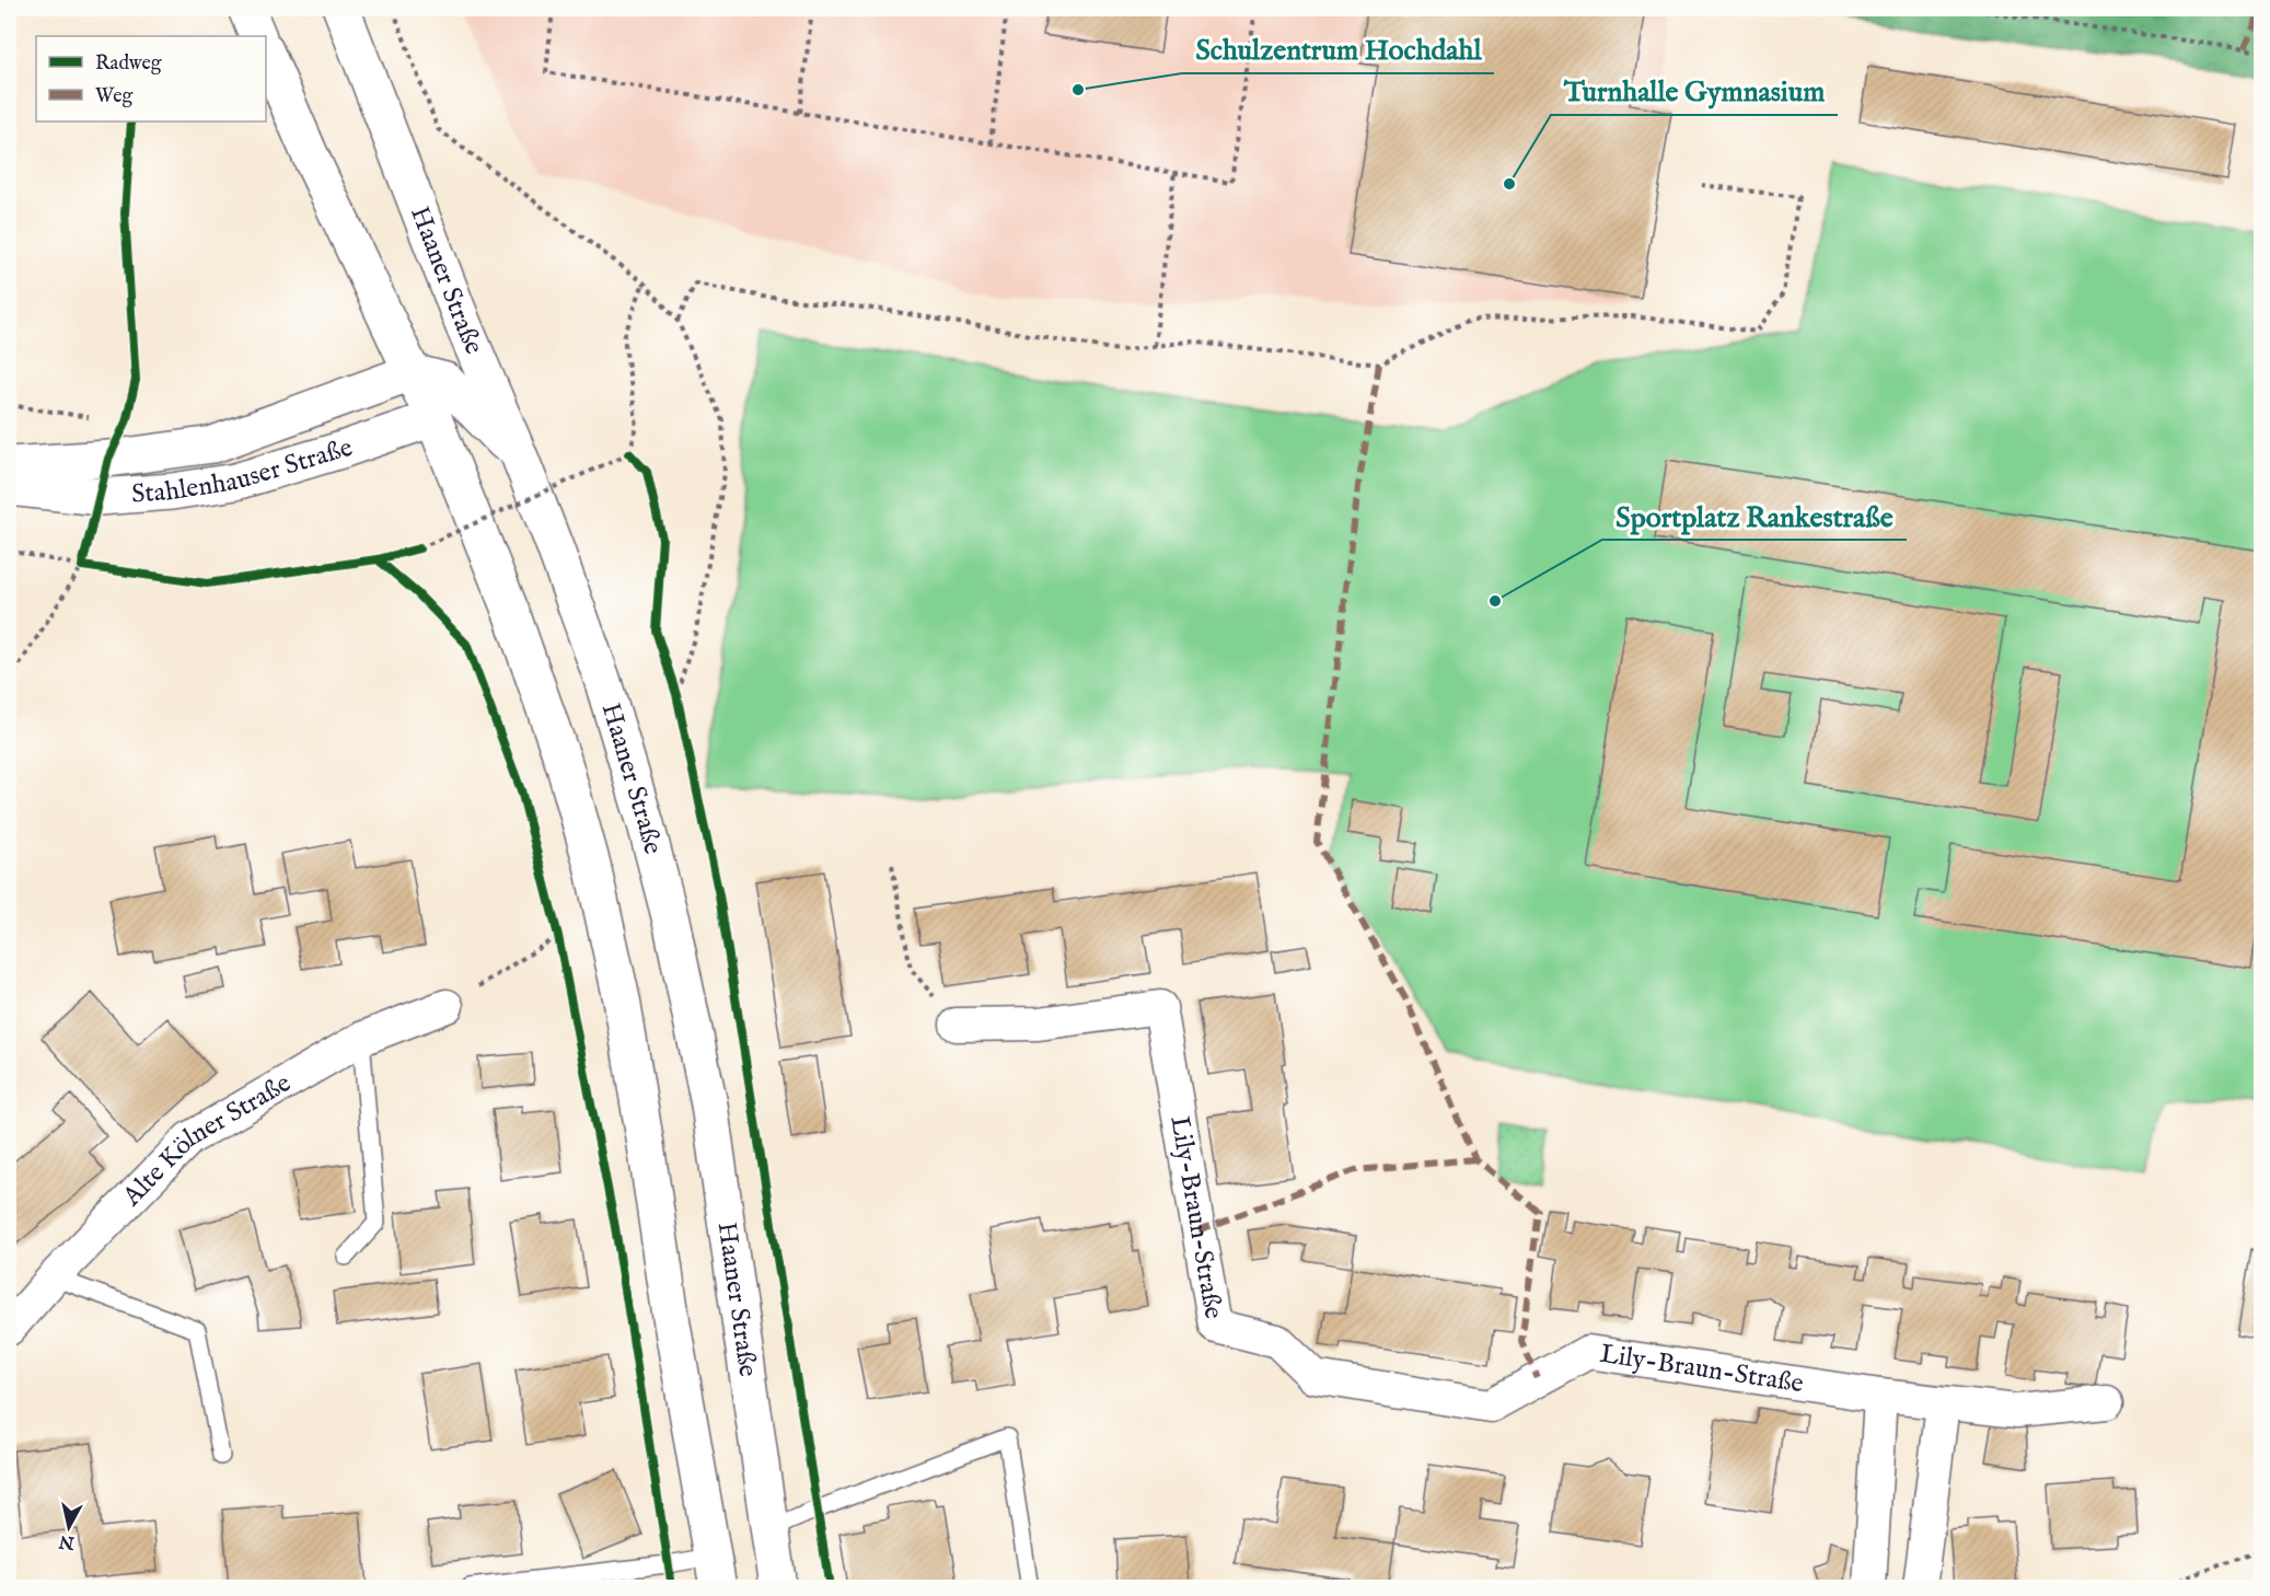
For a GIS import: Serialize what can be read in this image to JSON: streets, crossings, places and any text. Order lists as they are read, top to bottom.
{
  "streets": {
    "main road": ["Haaner Straße", "Stahlenhauser Straße"],
    "street": ["Alte Kölner Straße", "Lily-Braun-Straße"]
  },
  "places": ["Schulzentrum Hochdahl", "Turnhalle Gymnasium", "Sportplatz Rankestraße"],
  "legend": ["Radweg", "Weg"],
  "north": "bottom"
}
